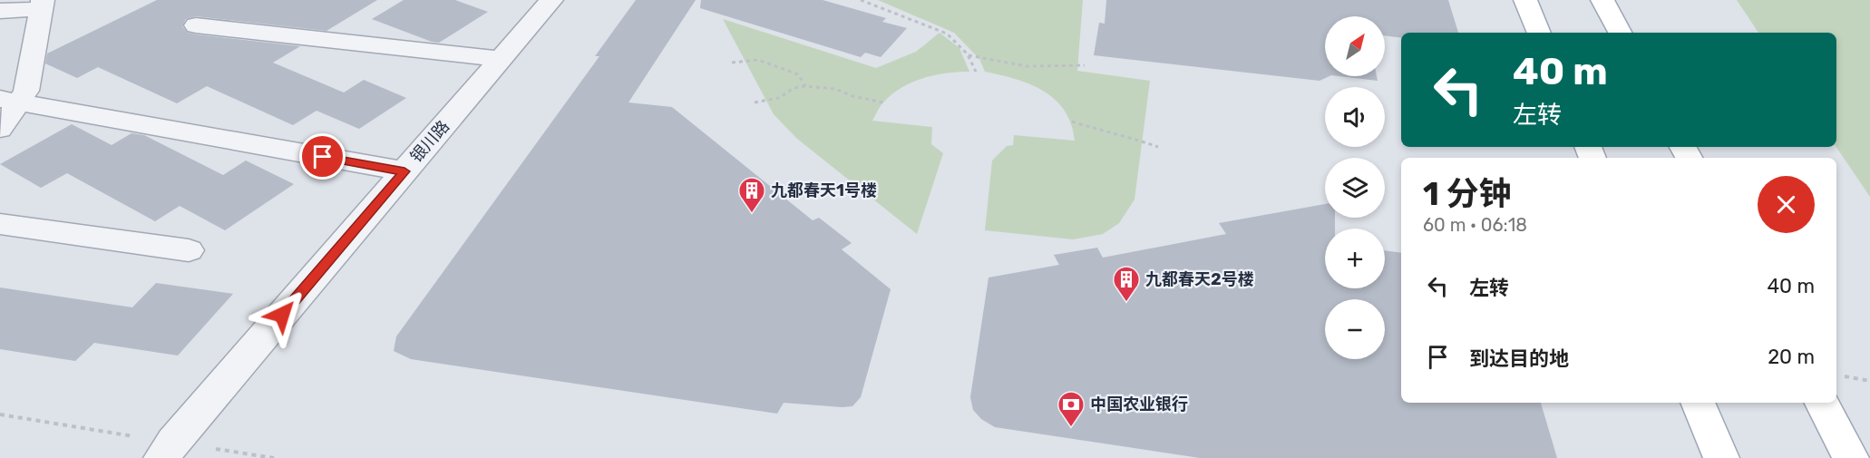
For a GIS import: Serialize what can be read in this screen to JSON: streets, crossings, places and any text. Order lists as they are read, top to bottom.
{
  "streets": {
    "street": ["银川路"]
  },
  "places": {
    "building": ["九都春天1号楼", "九都春天2号楼"],
    "bank": ["中国农业银行"]
  },
  "north": "top right",
  "page": {
    "map_buttons": ["+", "−"],
    "turn": ["40 m", "左转"],
    "heading": ["1 分钟", "60 m · 06:18"],
    "list": [
      {
        "name": "左转",
        "value": "40 m"
      },
      {
        "name": "到达目的地",
        "value": "20 m"
      }
    ]
  }
}
